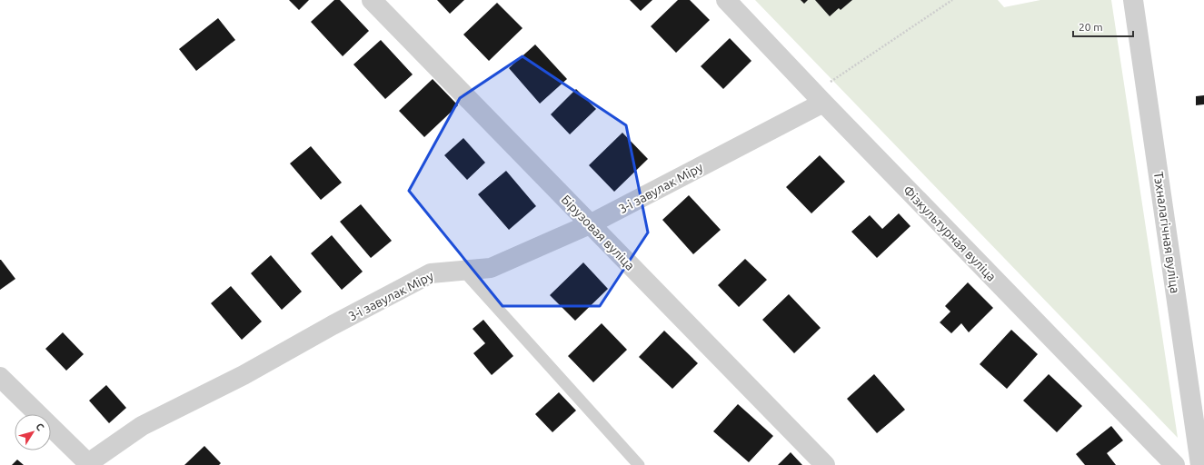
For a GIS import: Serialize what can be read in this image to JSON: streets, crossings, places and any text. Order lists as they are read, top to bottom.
{
  "streets": {
    "street": [
      "3-і завулак Міру",
      "Бірузовая вуліца",
      "Тэхналагічная вуліца",
      "Фізкультурная вуліца"
    ]
  },
  "crossings": [
    ["3-і завулак Міру", "Бірузовая вуліца"],
    ["3-і завулак Міру", "Фізкультурная вуліца"]
  ],
  "scale_bar": "20 m",
  "north": "top right"
}
